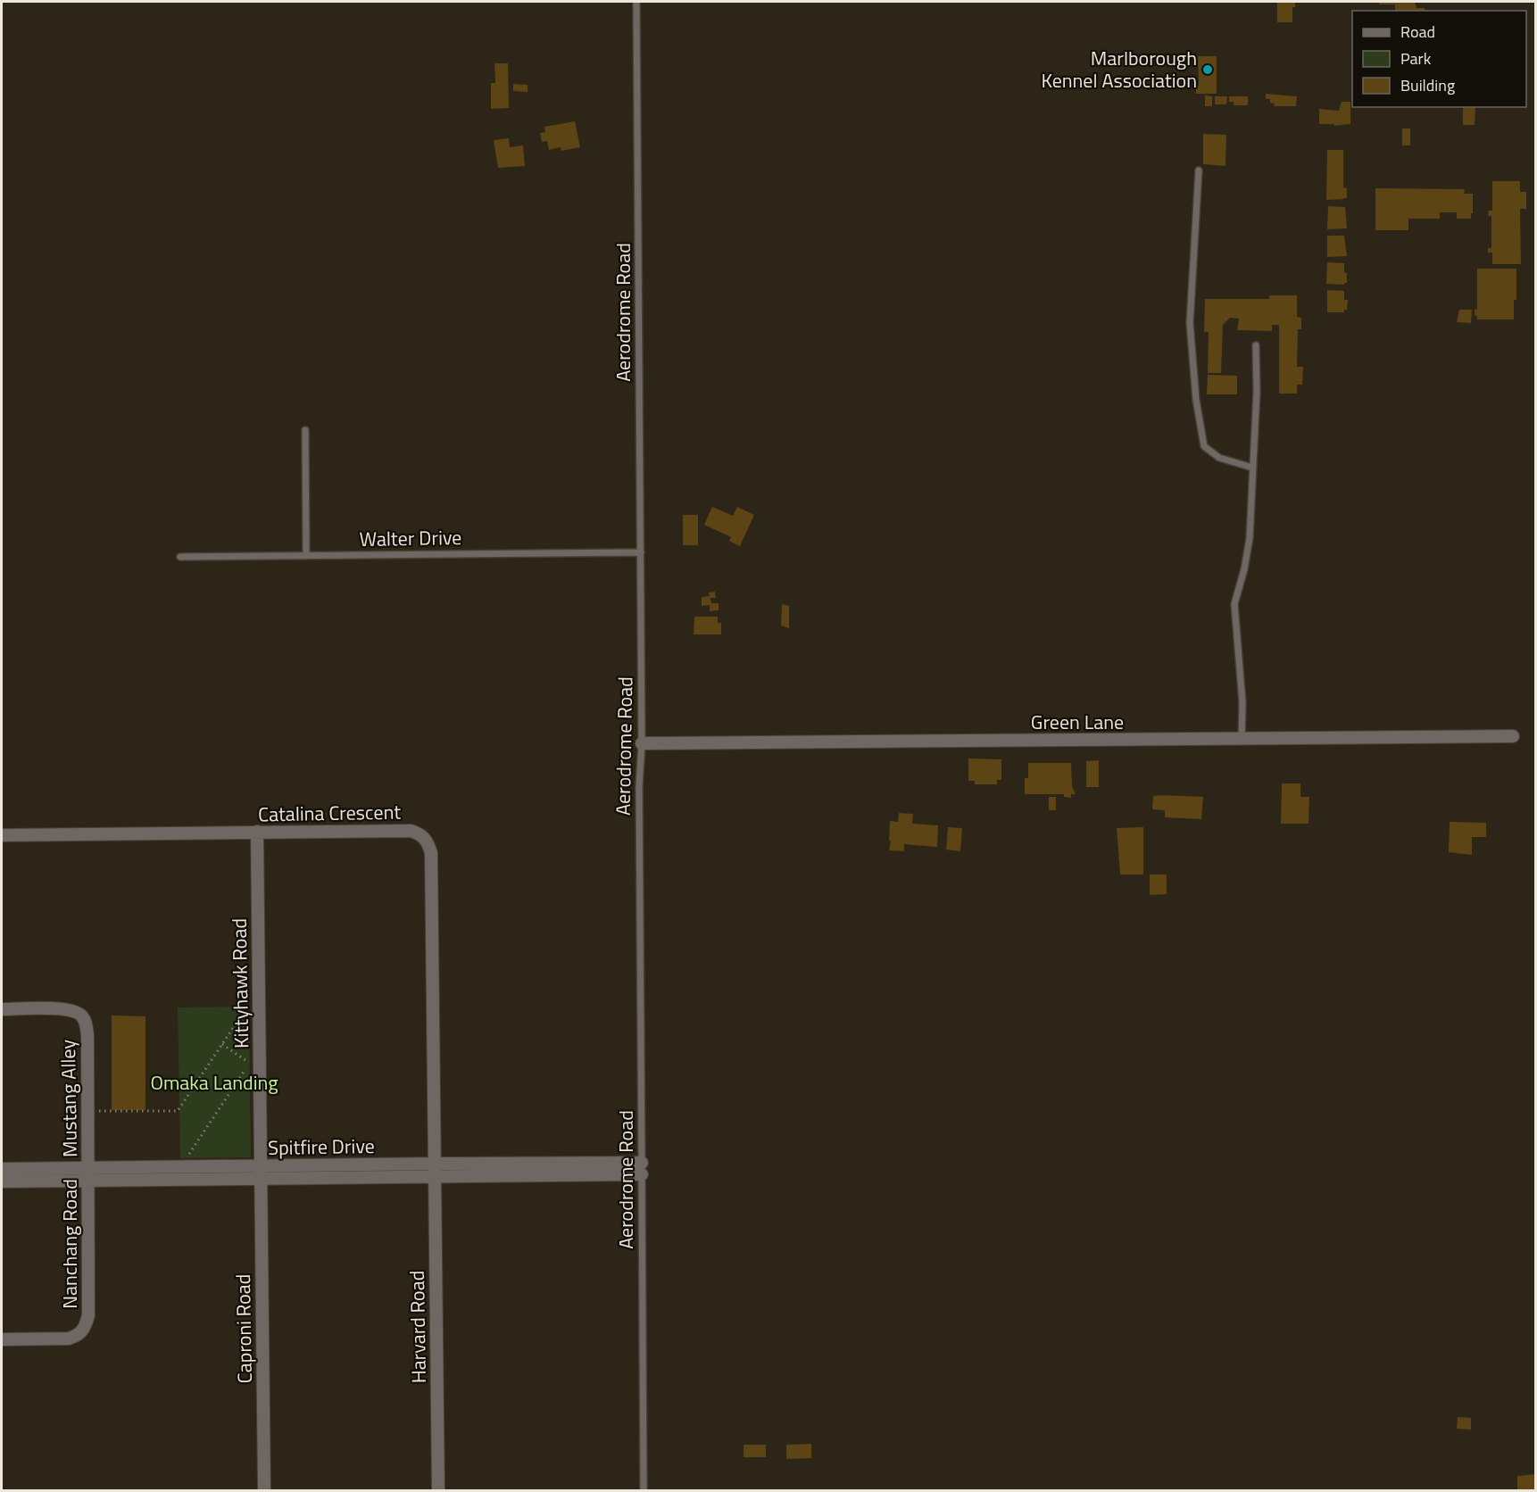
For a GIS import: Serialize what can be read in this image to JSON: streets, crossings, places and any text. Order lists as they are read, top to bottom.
{
  "streets": {
    "street": [
      "Green Lane",
      "Catalina Crescent",
      "Kittyhawk Road",
      "Mustang Alley",
      "Spitfire Drive",
      "Nanchang Road",
      "Harvard Road",
      "Caproni Road"
    ],
    "lane": ["Aerodrome Road", "Walter Drive"]
  },
  "crossings": [
    ["Aerodrome Road", "Walter Drive"],
    ["Aerodrome Road", "Green Lane"],
    ["Aerodrome Road", "Spitfire Drive"],
    ["Catalina Crescent", "Kittyhawk Road"],
    ["Catalina Crescent", "Spitfire Drive"],
    ["Catalina Crescent", "Harvard Road"],
    ["Kittyhawk Road", "Spitfire Drive"],
    ["Kittyhawk Road", "Caproni Road"],
    ["Mustang Alley", "Spitfire Drive"],
    ["Mustang Alley", "Nanchang Road"],
    ["Spitfire Drive", "Nanchang Road"],
    ["Spitfire Drive", "Harvard Road"],
    ["Spitfire Drive", "Caproni Road"]
  ],
  "parks": ["Omaka Landing"],
  "places": ["Marlborough Kennel Association"],
  "legend": ["Road", "Park", "Building"]
}
